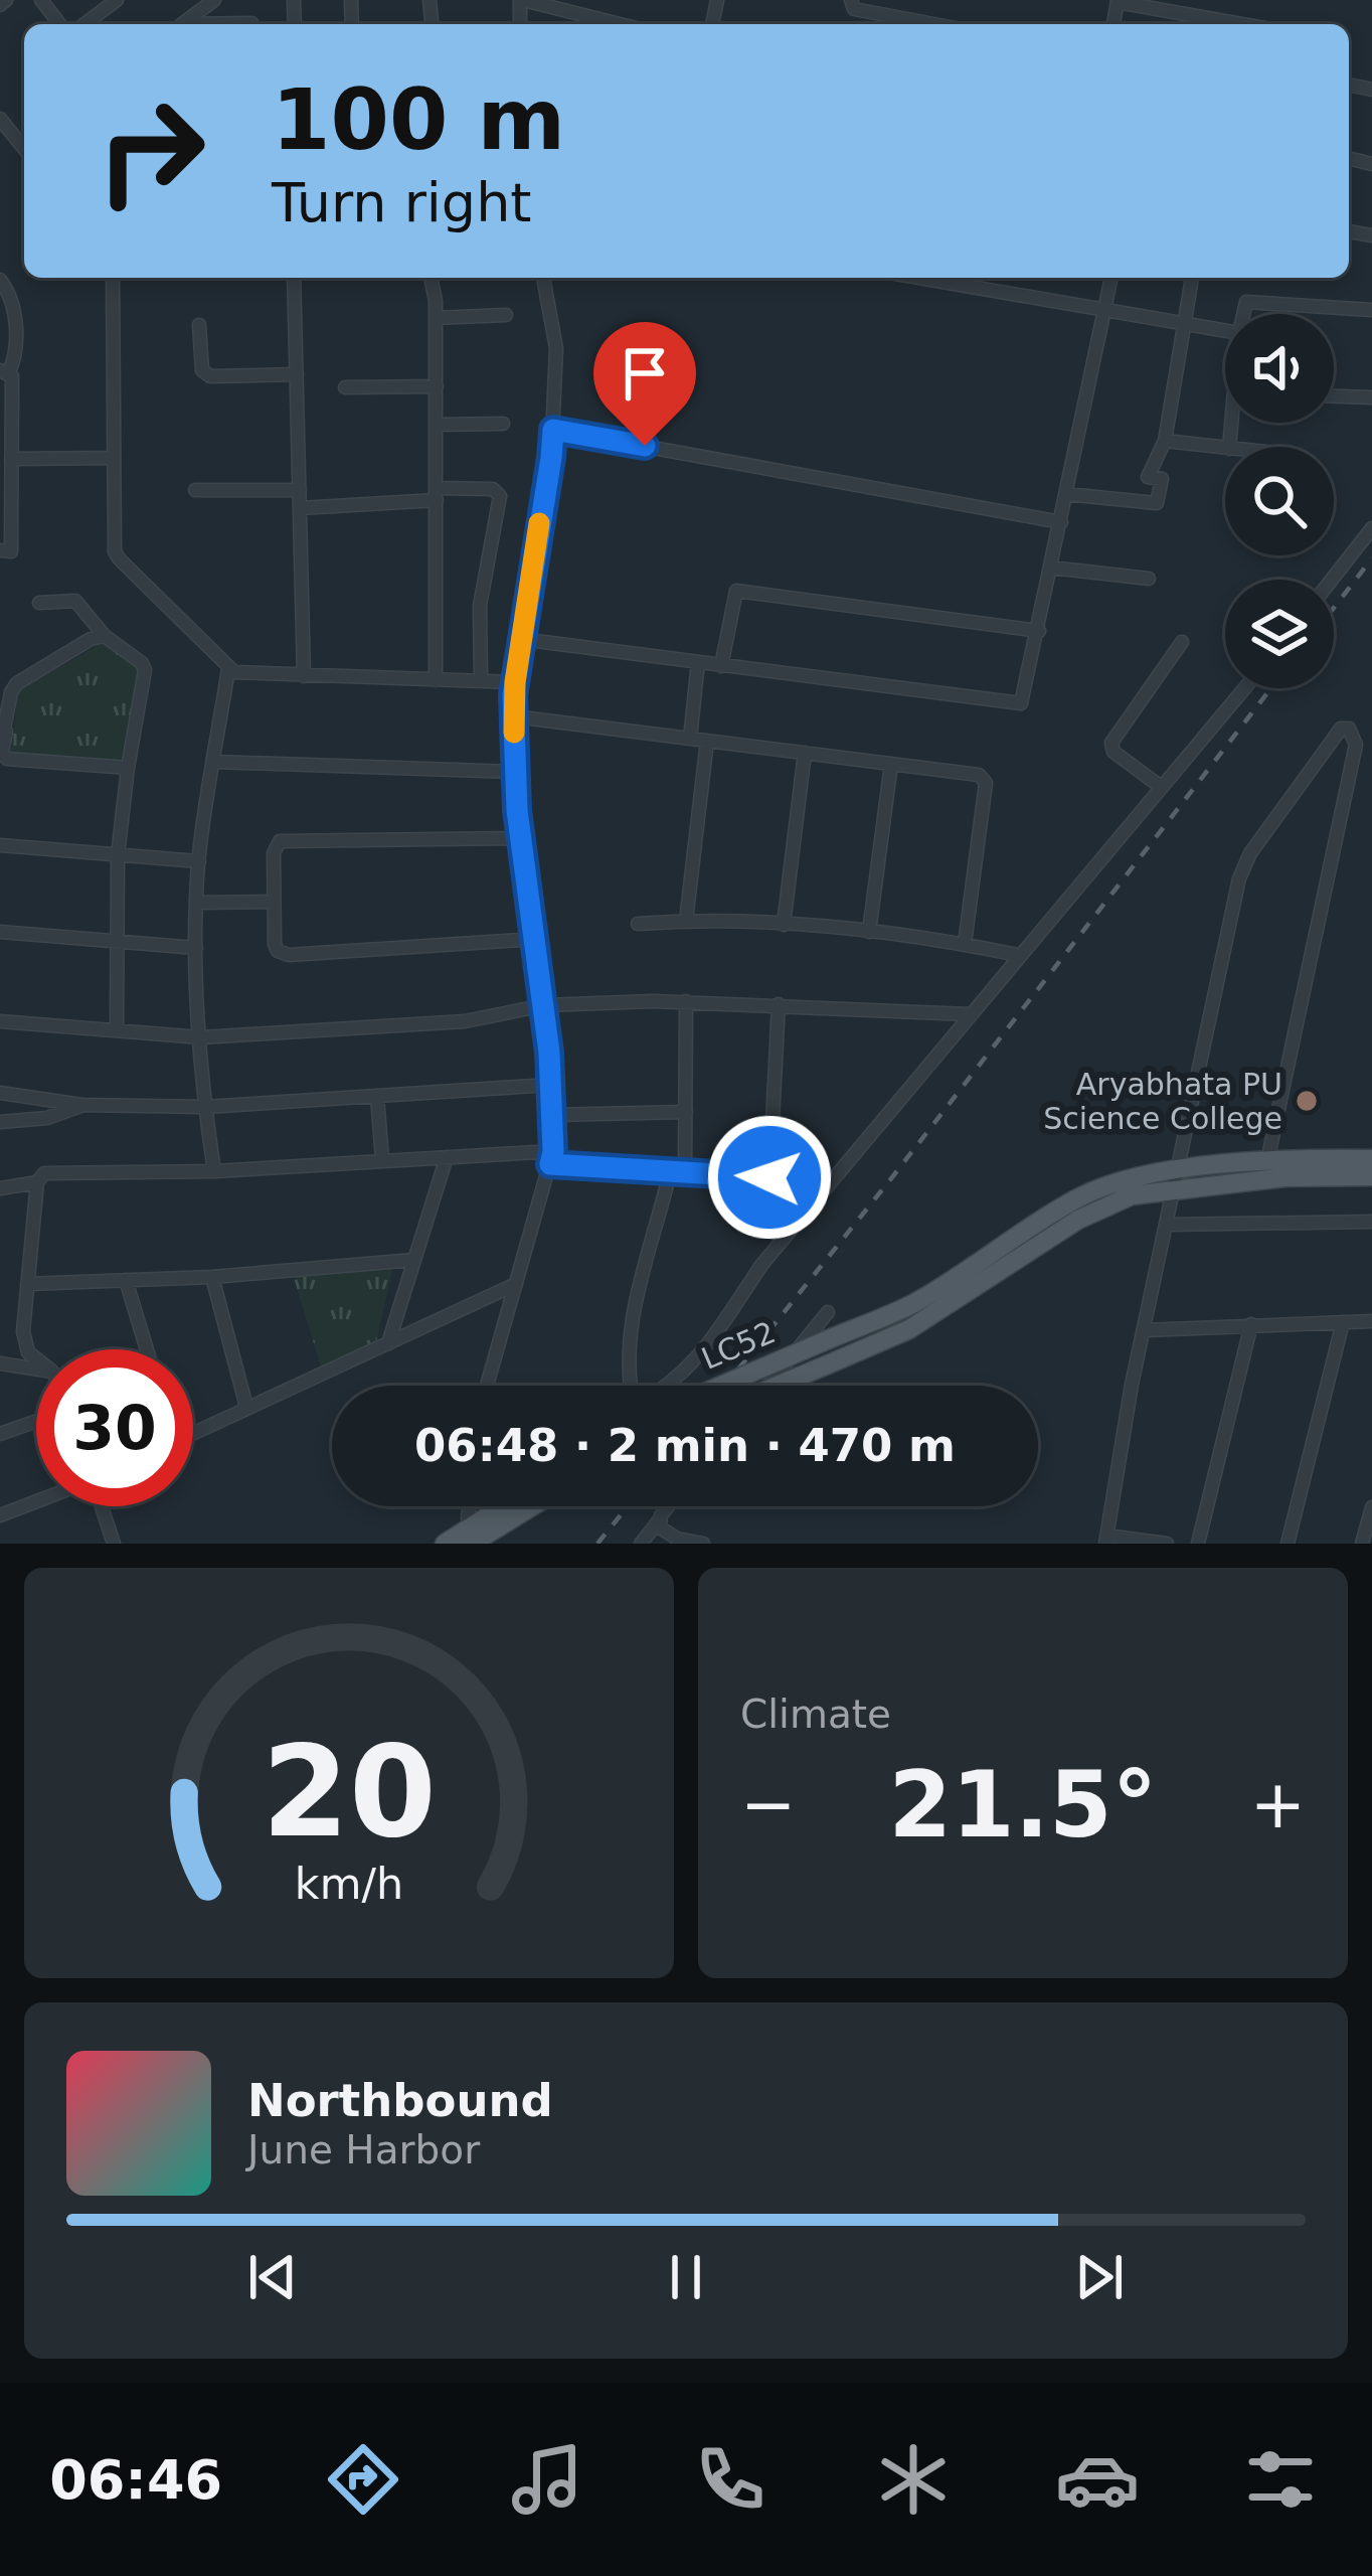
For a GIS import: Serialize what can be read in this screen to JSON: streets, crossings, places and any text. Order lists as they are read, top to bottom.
{
  "streets": {
    "main road": ["LC52"]
  },
  "places": ["Aryabhata PU Science College"],
  "page": {
    "turn": ["100 m", "Turn right"],
    "limit": "30",
    "trip": "06:48 · 2 min · 470 m",
    "tile": "Climate",
    "heat": ["−", "21.5°", "+"],
    "song": ["Northbound", "June Harbor"],
    "tabs": "06:46",
    "gauge": ["20", "km/h"]
  }
}
